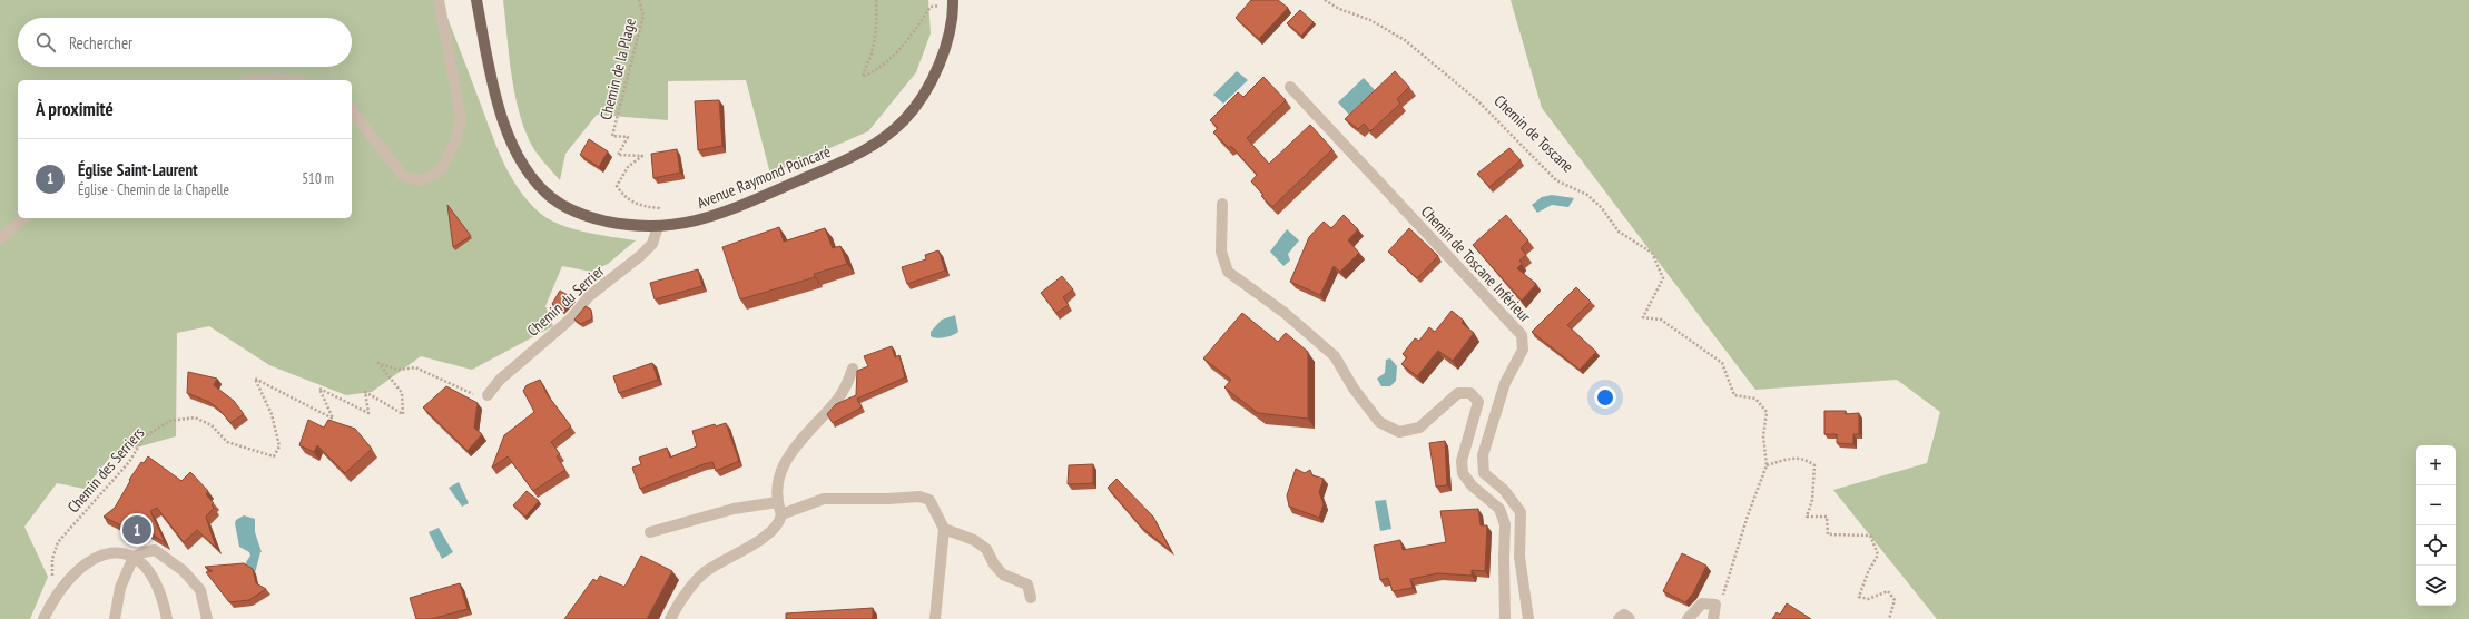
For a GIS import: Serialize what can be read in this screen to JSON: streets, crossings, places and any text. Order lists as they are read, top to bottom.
{
  "streets": {
    "main road": ["Avenue Raymond Poincaré"],
    "street": ["Chemin de Toscane Inférieur", "Chemin du Serrier"],
    "path": ["Chemin de la Plage", "Chemin de Toscane", "Chemin des Serriers"]
  },
  "crossings": [
    ["Chemin de la Plage", "Avenue Raymond Poincaré"],
    ["Chemin de la Plage", "Chemin du Serrier"],
    ["Avenue Raymond Poincaré", "Chemin du Serrier"],
    ["Chemin du Serrier", "Chemin des Serriers"]
  ],
  "page": {
    "search": "Rechercher",
    "heading": "À proximité",
    "list": [
      {
        "mark": "1",
        "name": "Église Saint-Laurent",
        "note": "Église · Chemin de la Chapelle",
        "value": "510 m"
      }
    ],
    "map_buttons": ["+", "−"],
    "pins": "1"
  }
}
